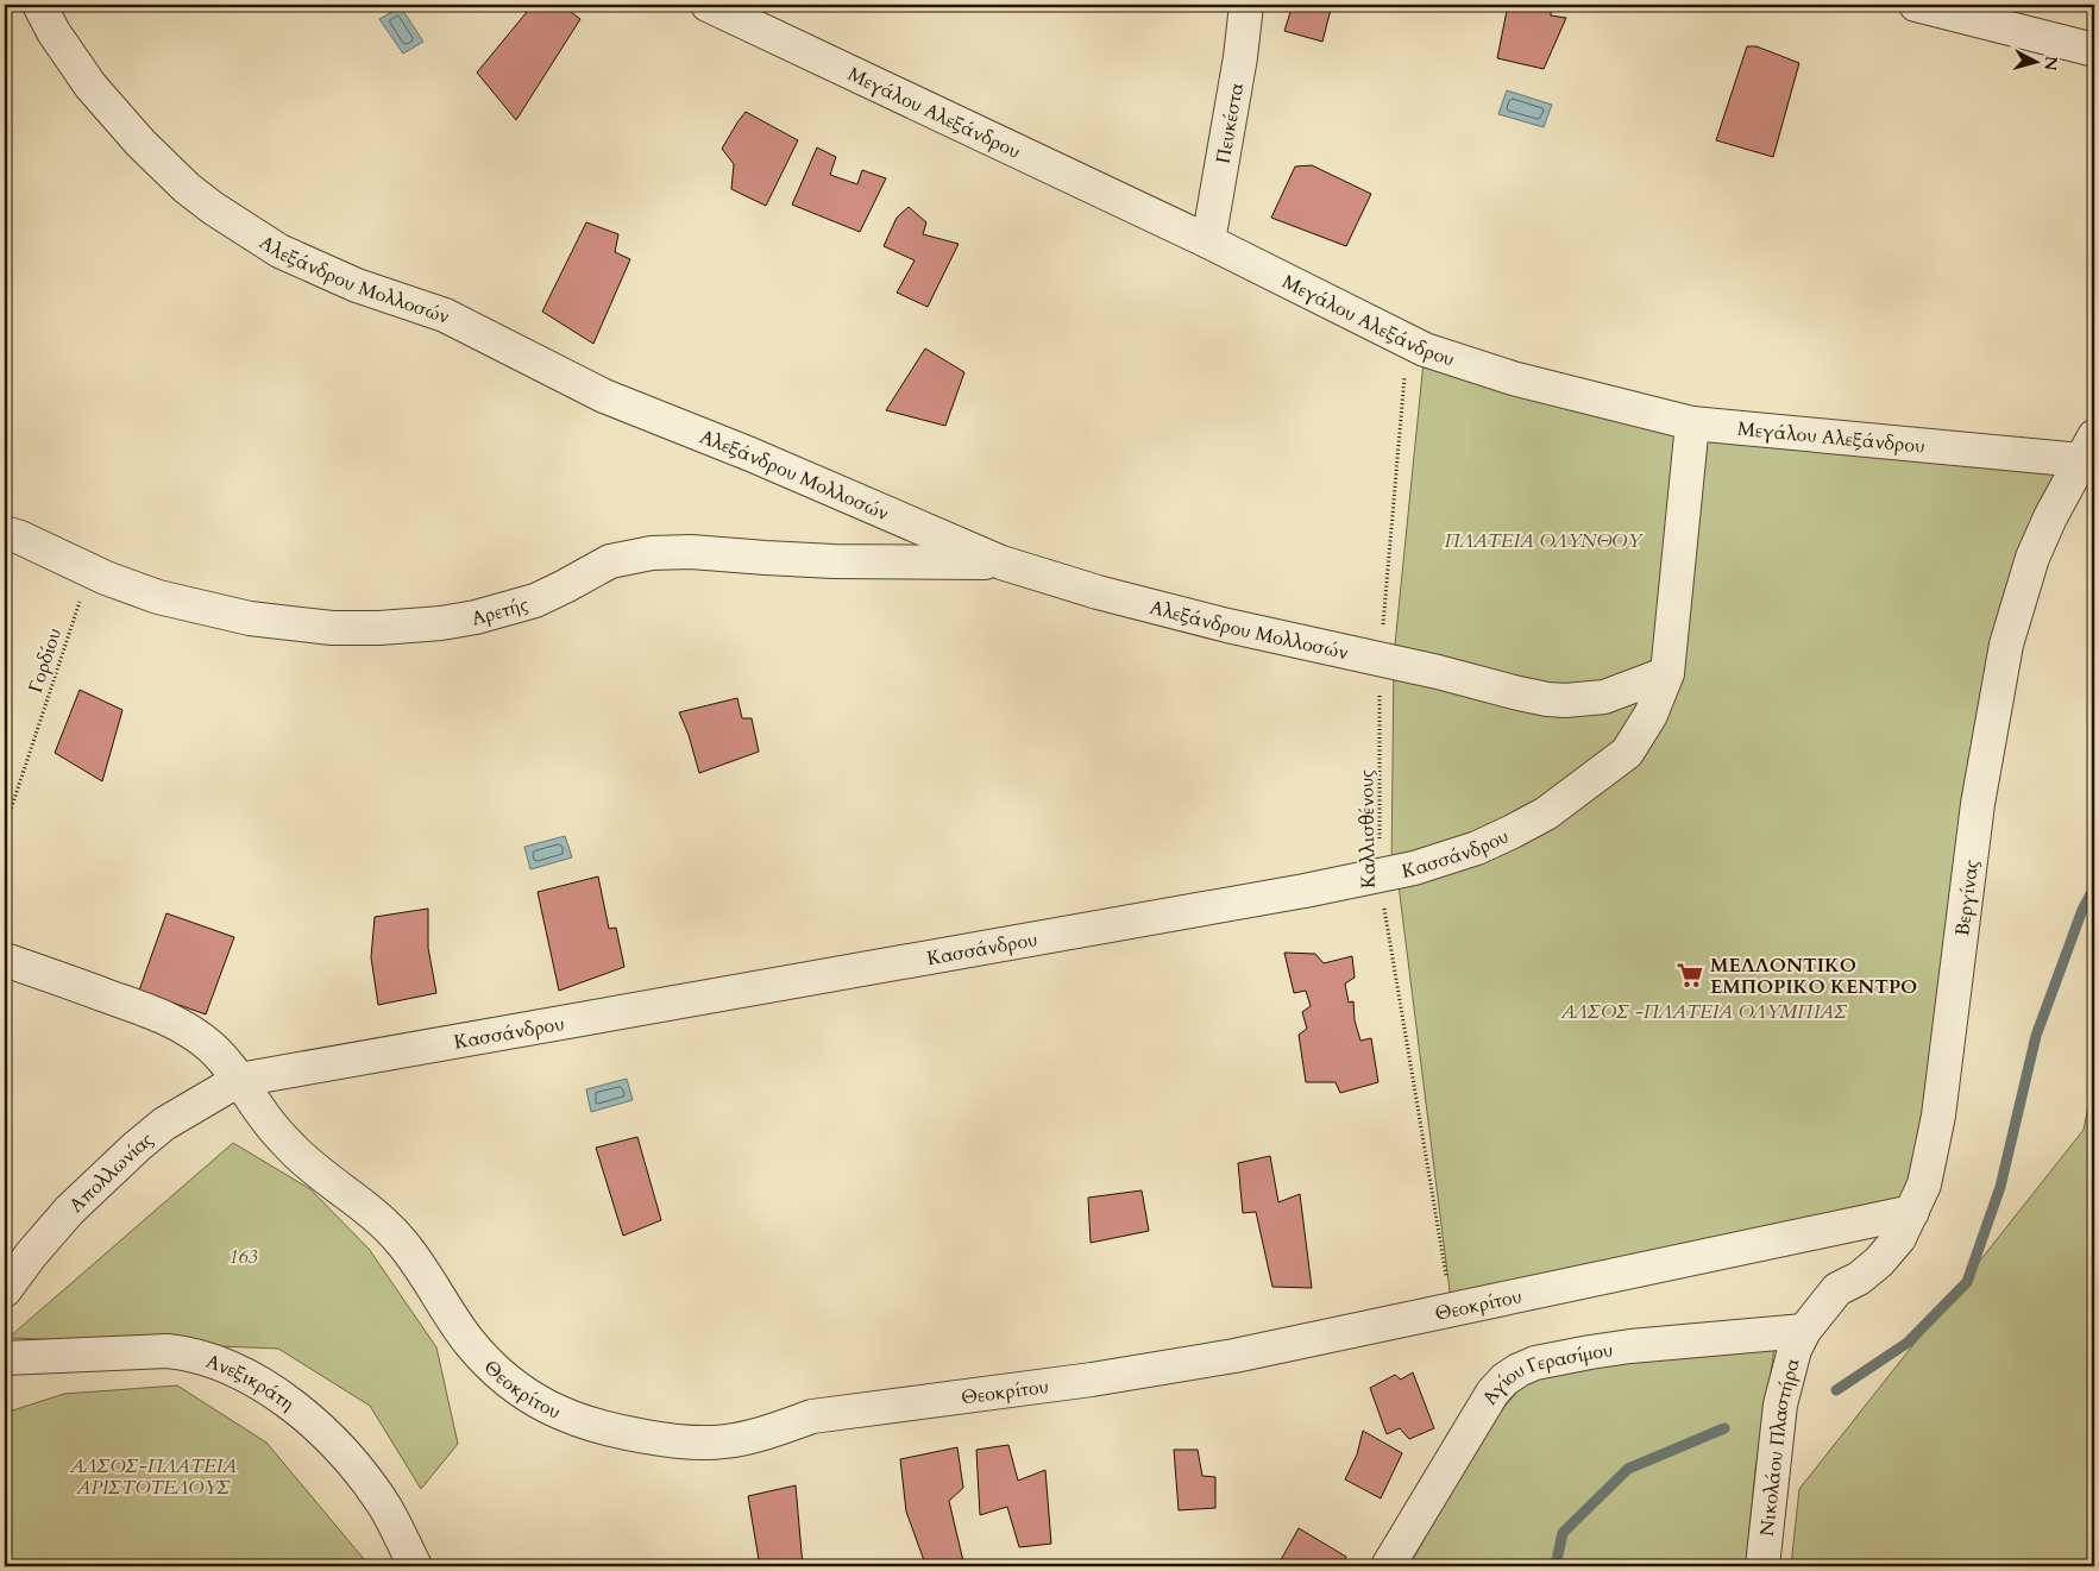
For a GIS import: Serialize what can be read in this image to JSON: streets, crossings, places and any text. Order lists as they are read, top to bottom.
{
  "streets": {
    "street": [
      "Μεγάλου Αλεξάνδρου",
      "Πευκέστα",
      "Αλεξάνδρου Μολλοσών",
      "Αρετής",
      "Κασσάνδρου",
      "Βεργίνας",
      "Απολλωνίας",
      "Θεοκρίτου",
      "Αγίου Γερασίμου",
      "Ανεξικράτη",
      "Νικολάου Πλαστήρα"
    ],
    "path": ["Γορδίου", "Καλλισθένους"]
  },
  "crossings": [
    ["Μεγάλου Αλεξάνδρου", "Πευκέστα"],
    ["Μεγάλου Αλεξάνδρου", "Καλλισθένους"],
    ["Μεγάλου Αλεξάνδρου", "Κασσάνδρου"],
    ["Μεγάλου Αλεξάνδρου", "Βεργίνας"],
    ["Αλεξάνδρου Μολλοσών", "Αρετής"],
    ["Αλεξάνδρου Μολλοσών", "Καλλισθένους"],
    ["Αλεξάνδρου Μολλοσών", "Κασσάνδρου"],
    ["Αρετής", "Γορδίου"],
    ["Καλλισθένους", "Κασσάνδρου"],
    ["Καλλισθένους", "Θεοκρίτου"],
    ["Κασσάνδρου", "Απολλωνίας"],
    ["Κασσάνδρου", "Θεοκρίτου"],
    ["Βεργίνας", "Θεοκρίτου"],
    ["Βεργίνας", "Αγίου Γερασίμου"],
    ["Βεργίνας", "Νικολάου Πλαστήρα"],
    ["Απολλωνίας", "Θεοκρίτου"],
    ["Αγίου Γερασίμου", "Νικολάου Πλαστήρα"]
  ],
  "parks": [
    "ΠΛΑΤΕΙΑ ΟΛΥΝΘΟΥ",
    "ΑΛΣΟΣ -ΠΛΑΤΕΙΑ ΟΛΥΜΠΙΑΣ",
    "163",
    "ΑΛΣΟΣ-ΠΛΑΤΕΙΑ ΑΡΙΣΤΟΤΕΛΟΥΣ"
  ],
  "places": {
    "supermarket": ["ΜΕΛΛΟΝΤΙΚΟ ΕΜΠΟΡΙΚΟ ΚΕΝΤΡΟ"]
  },
  "north": "right"
}
